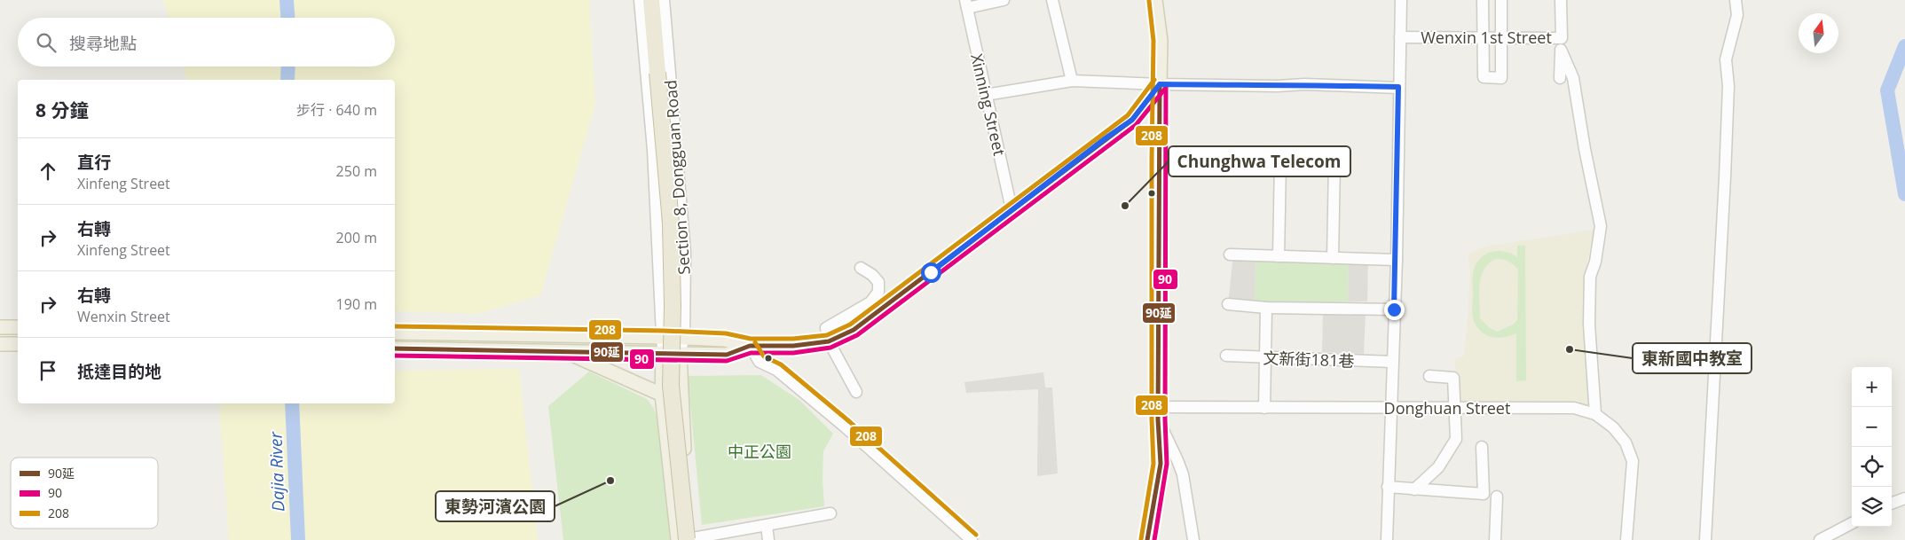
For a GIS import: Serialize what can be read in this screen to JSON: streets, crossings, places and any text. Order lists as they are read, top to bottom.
{
  "streets": {
    "street": [
      "Wenxin 1st Street",
      "Xinning Street",
      "Section 8, Dongguan Road",
      "文新街181巷",
      "Donghuan Street"
    ]
  },
  "water": ["Dajia River"],
  "parks": ["中正公園"],
  "places": ["Chunghwa Telecom", "東新國中教室", "東勢河濱公園"],
  "lines": ["transit line 208", "transit line 90延", "transit line 90"],
  "legend": ["90延", "90", "208"],
  "north": "top",
  "page": {
    "search": "搜尋地點",
    "heading": ["8 分鐘", "步行 · 640 m"],
    "list": [
      ["直行", "Xinfeng Street", "250 m"],
      ["右轉", "Xinfeng Street", "200 m"],
      ["右轉", "Wenxin Street", "190 m"],
      "抵達目的地"
    ],
    "map_buttons": ["+", "−"]
  }
}
